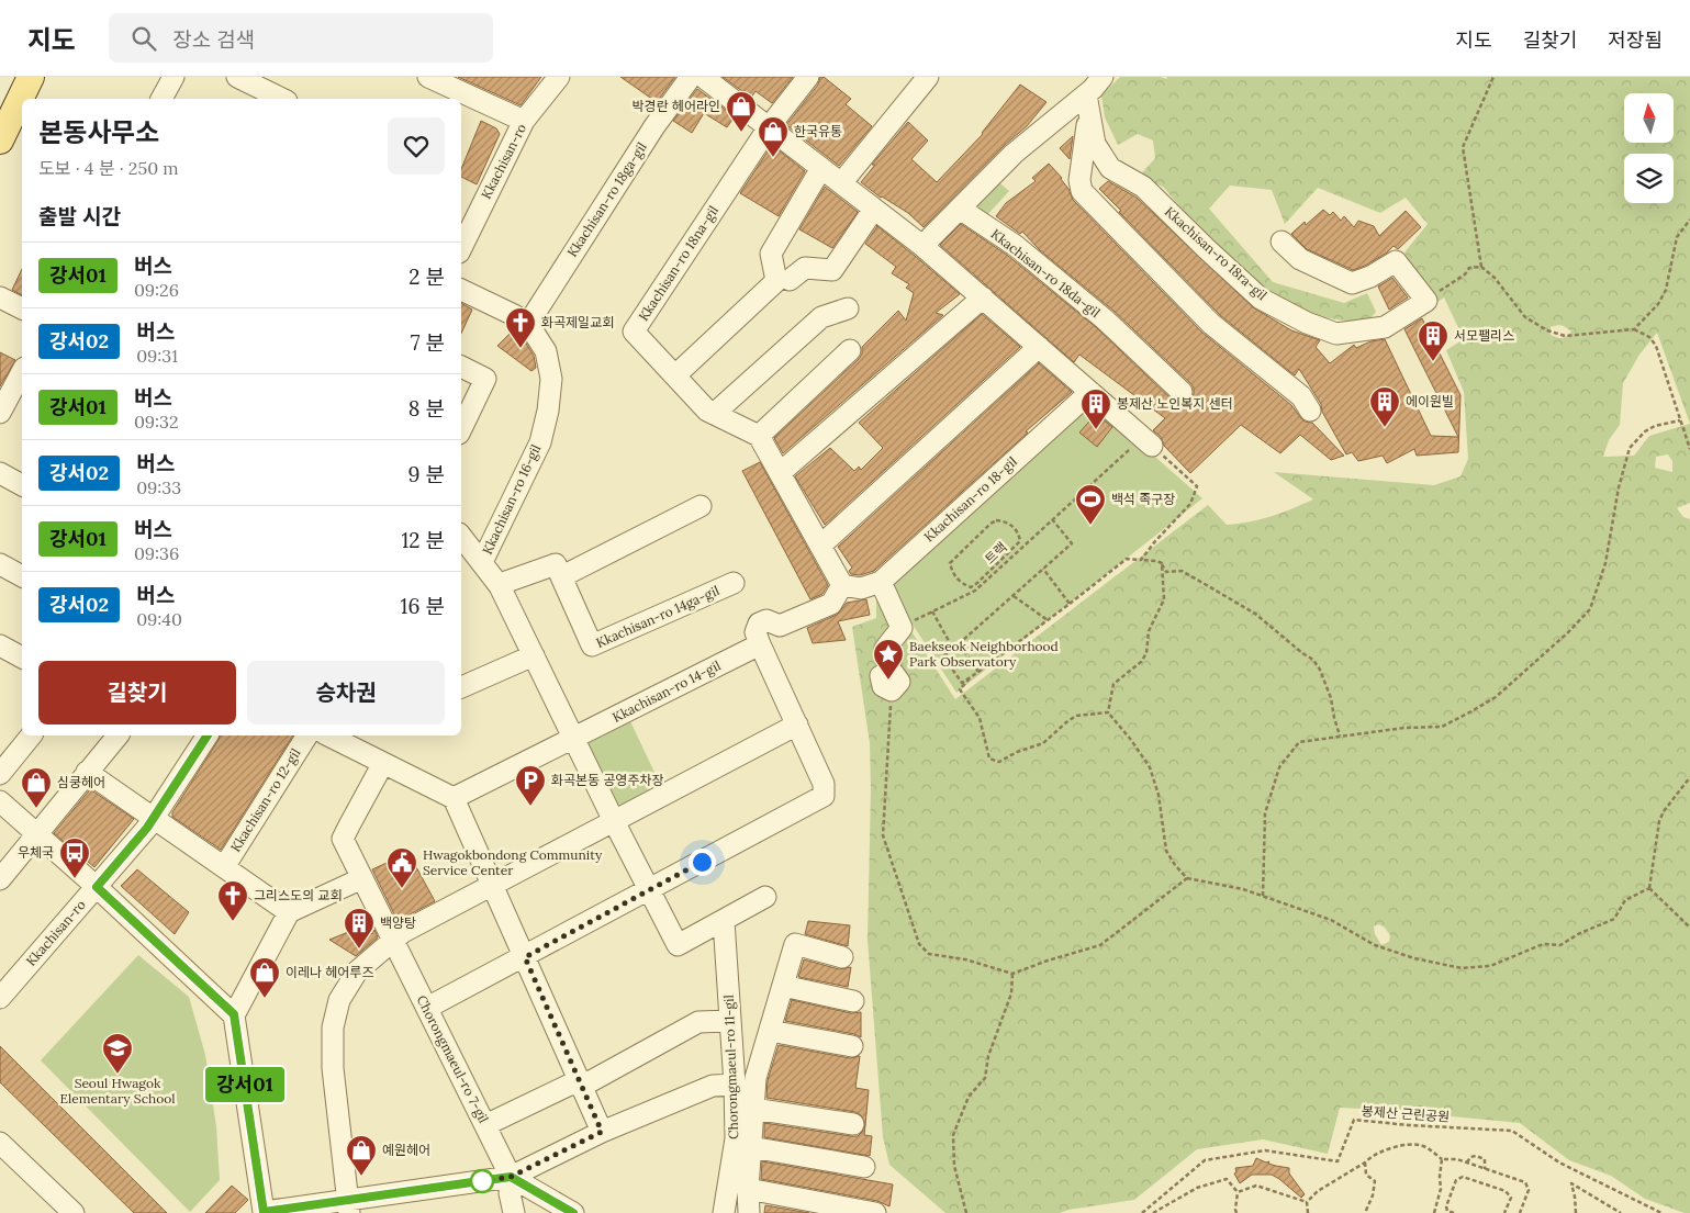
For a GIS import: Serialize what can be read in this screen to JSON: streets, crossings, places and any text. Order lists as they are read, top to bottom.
{
  "streets": {
    "street": [
      "Kkachisan-ro",
      "Kkachisan-ro 18ga-gil",
      "Kkachisan-ro 18ra-gil",
      "Kkachisan-ro 18na-gil",
      "Kkachisan-ro 18da-gil",
      "Kkachisan-ro 16-gil",
      "Kkachisan-ro 18-gil",
      "Kkachisan-ro 14ga-gil",
      "Kkachisan-ro 14-gil",
      "Kkachisan-ro 12-gil",
      "Chorongmaeul-ro 7-gil",
      "Chorongmaeul-ro 11-gil"
    ],
    "path": ["트랙", "봉제산 근린공원"]
  },
  "crossings": [
    ["Kkachisan-ro 18ga-gil", "Kkachisan-ro 16-gil"]
  ],
  "places": {
    "shop": [
      "박경란 헤어라인",
      "한국유통",
      "심쿵헤어",
      "이레나 헤어루즈",
      "예원헤어"
    ],
    "church": ["화곡제일교회", "그리스도의 교회"],
    "building": [
      "서모팰리스",
      "에이원빌",
      "봉제산 노인복지 센터",
      "백양탕"
    ],
    "sports": ["백석 족구장"],
    "place": ["Baekseok Neighborhood Park Observatory"],
    "parking": ["화곡본동 공영주차장"],
    "bus stop": ["우체국"],
    "public building": ["Hwagokbondong Community Service Center"],
    "school or university": ["Seoul Hwagok Elementary School"]
  },
  "lines": ["bus line 강서01"],
  "north": "top",
  "page": {
    "header": "지도",
    "search": "장소 검색",
    "nav": ["지도", "길찾기", "저장됨"],
    "on_map": "강서01",
    "heading": [
      ["본동사무소", "도보 · 4 분 · 250 m"],
      "출발 시간"
    ],
    "list": [
      {
        "mark": "강서01",
        "name": "버스",
        "note": "09:26",
        "value": "2 분"
      },
      {
        "mark": "강서02",
        "name": "버스",
        "note": "09:31",
        "value": "7 분"
      },
      {
        "mark": "강서01",
        "name": "버스",
        "note": "09:32",
        "value": "8 분"
      },
      {
        "mark": "강서02",
        "name": "버스",
        "note": "09:33",
        "value": "9 분"
      },
      {
        "mark": "강서01",
        "name": "버스",
        "note": "09:36",
        "value": "12 분"
      },
      {
        "mark": "강서02",
        "name": "버스",
        "note": "09:40",
        "value": "16 분"
      }
    ],
    "buttons": ["길찾기", "승차권"]
  }
}
